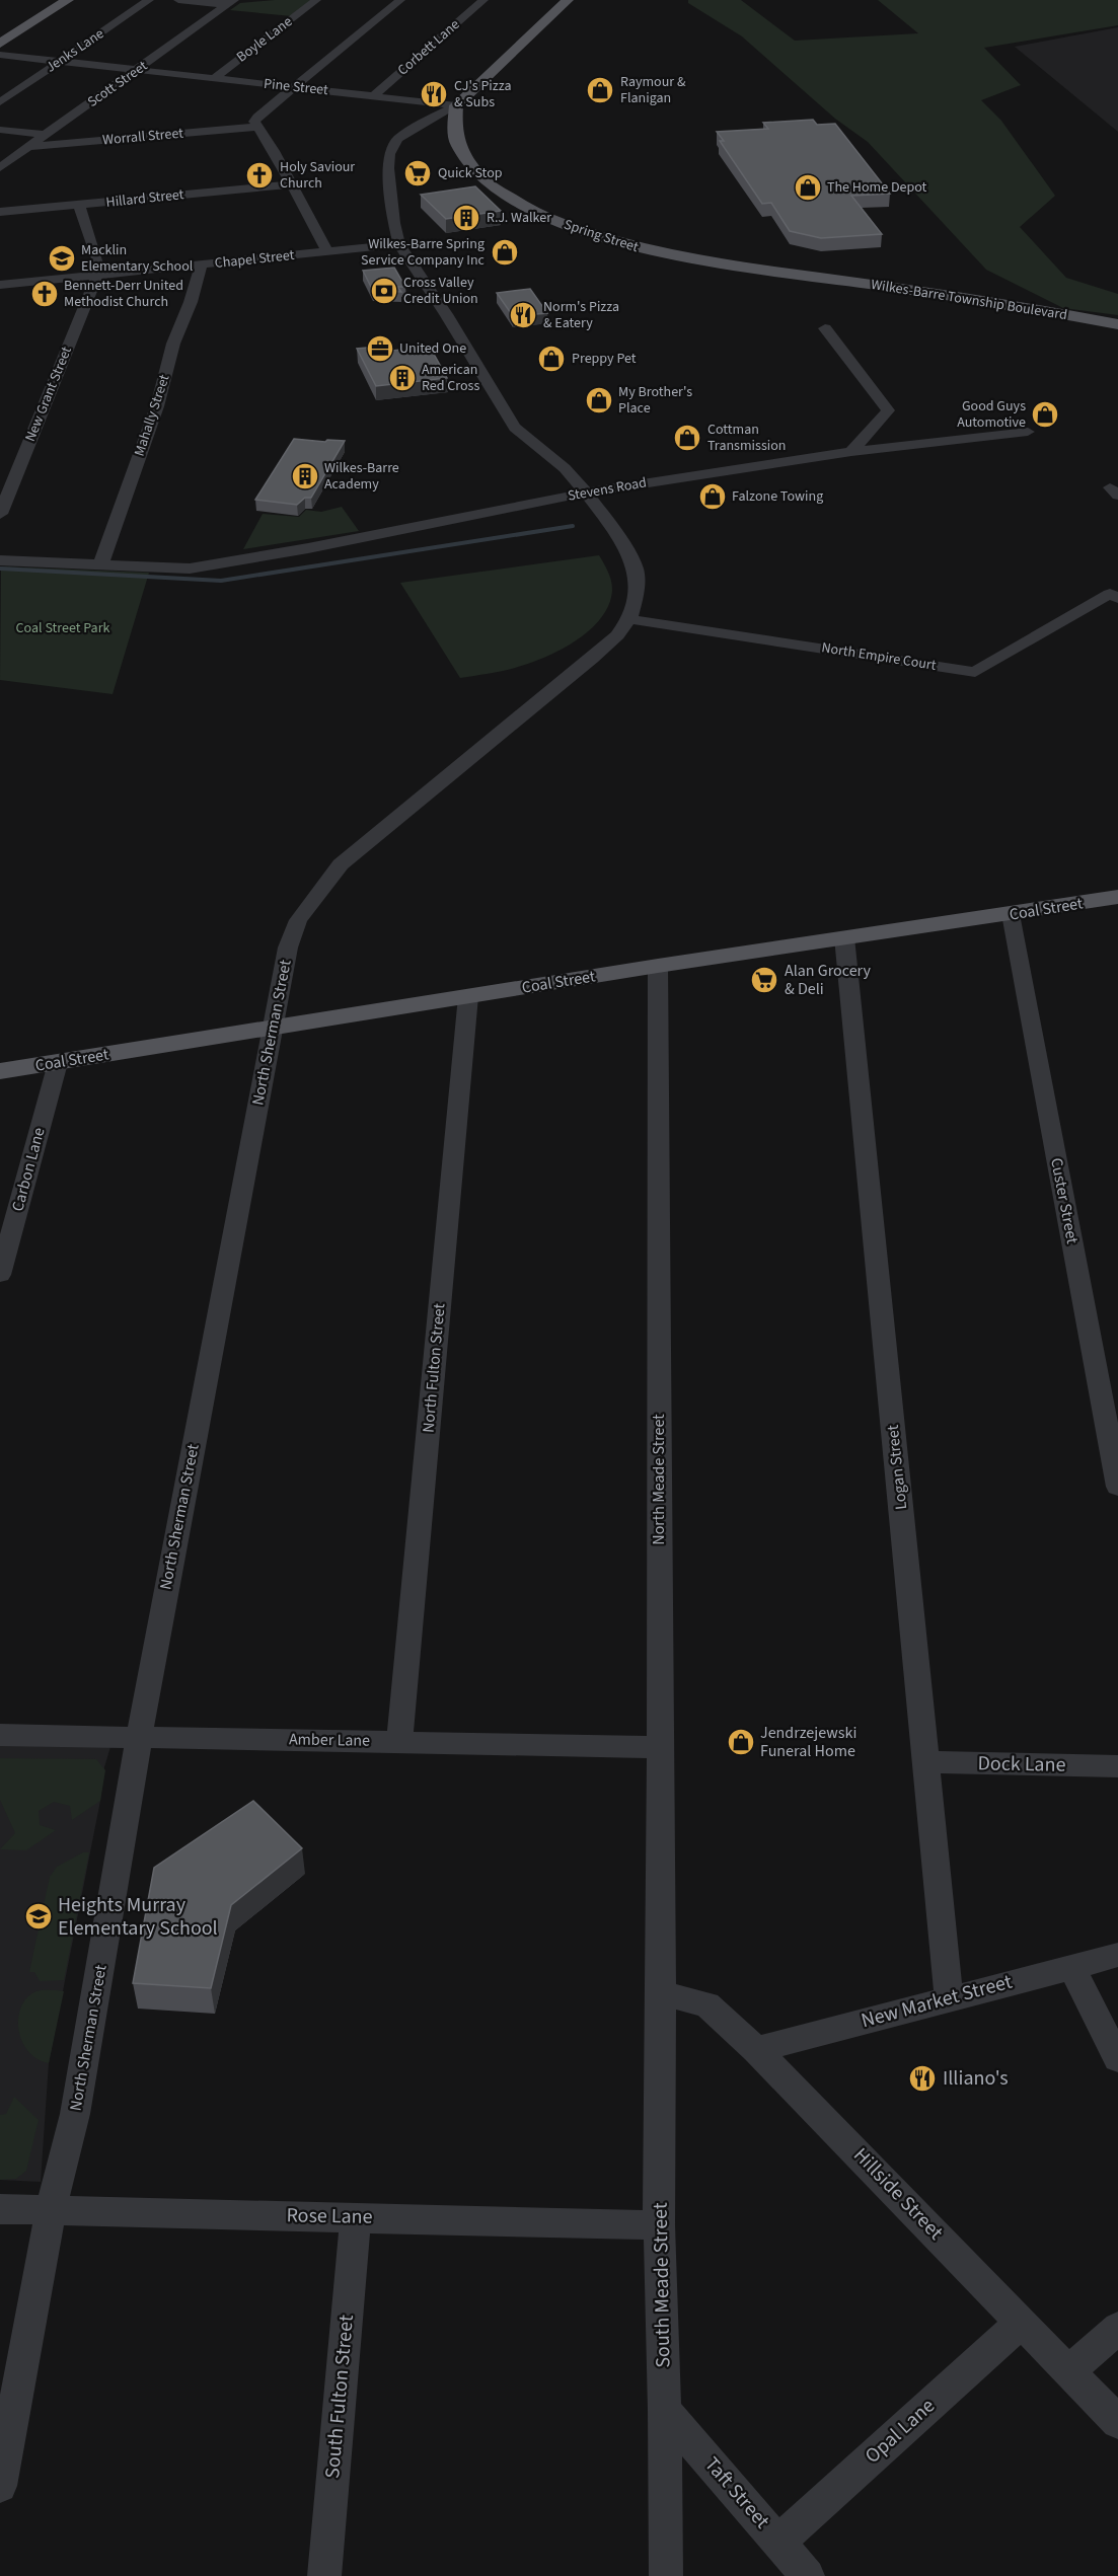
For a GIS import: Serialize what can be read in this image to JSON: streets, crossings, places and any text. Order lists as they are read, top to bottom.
{
  "streets": {
    "main road": ["Spring Street", "Wilkes-Barre Township Boulevard", "Coal Street"],
    "street": [
      "Boyle Lane",
      "Corbett Lane",
      "Jenks Lane",
      "Scott Street",
      "Pine Street",
      "Worrall Street",
      "Hillard Street",
      "Chapel Street",
      "New Grant Street",
      "Mahally Street",
      "Stevens Road",
      "North Empire Court",
      "North Sherman Street",
      "Carbon Lane",
      "Custer Street",
      "North Fulton Street",
      "Logan Street",
      "North Meade Street",
      "Amber Lane",
      "Dock Lane",
      "New Market Street",
      "Hillside Street",
      "Rose Lane",
      "South Meade Street",
      "South Fulton Street",
      "Opal Lane",
      "Taft Street"
    ]
  },
  "crossings": [
    ["Boyle Lane", "Pine Street"],
    ["Corbett Lane", "Pine Street"],
    ["Jenks Lane", "Pine Street"],
    ["Scott Street", "Pine Street"],
    ["Scott Street", "Worrall Street"],
    ["Pine Street", "Spring Street"],
    ["Pine Street", "North Sherman Street"],
    ["Spring Street", "Wilkes-Barre Township Boulevard"],
    ["Spring Street", "North Sherman Street"],
    ["Chapel Street", "New Grant Street"],
    ["Chapel Street", "Mahally Street"],
    ["Chapel Street", "North Sherman Street"],
    ["Mahally Street", "Stevens Road"],
    ["Stevens Road", "North Sherman Street"],
    ["North Empire Court", "North Sherman Street"],
    ["Coal Street", "North Sherman Street"],
    ["Coal Street", "Carbon Lane"],
    ["Coal Street", "Custer Street"],
    ["Coal Street", "North Fulton Street"],
    ["Coal Street", "Logan Street"],
    ["Coal Street", "North Meade Street"],
    ["North Sherman Street", "Amber Lane"],
    ["North Sherman Street", "Rose Lane"],
    ["North Fulton Street", "Amber Lane"],
    ["Logan Street", "Dock Lane"],
    ["Logan Street", "New Market Street"],
    ["North Meade Street", "Amber Lane"],
    ["North Meade Street", "Hillside Street"],
    ["North Meade Street", "South Meade Street"],
    ["New Market Street", "Hillside Street"],
    ["Hillside Street", "South Meade Street"],
    ["Hillside Street", "Opal Lane"],
    ["Rose Lane", "South Meade Street"],
    ["Rose Lane", "South Fulton Street"],
    ["South Meade Street", "Taft Street"],
    ["Opal Lane", "Taft Street"]
  ],
  "parks": ["Coal Street Park"],
  "places": {
    "shop": [
      "Raymour & Flanigan",
      "The Home Depot",
      "Wilkes-Barre Spring Service Company Inc",
      "Preppy Pet",
      "My Brother's Place",
      "Good Guys Automotive",
      "Cottman Transmission",
      "Falzone Towing",
      "Jendrzejewski Funeral Home"
    ],
    "restaurant": ["CJ's Pizza & Subs", "Norm's Pizza & Eatery", "Illiano's"],
    "supermarket": ["Quick Stop", "Alan Grocery & Deli"],
    "church": ["Holy Saviour Church", "Bennett-Derr United Methodist Church"],
    "building": ["R.J. Walker", "American Red Cross", "Wilkes-Barre Academy"],
    "school or university": ["Macklin Elementary School", "Heights Murray Elementary School"],
    "bank": ["Cross Valley Credit Union"],
    "office": ["United One"]
  }
}
